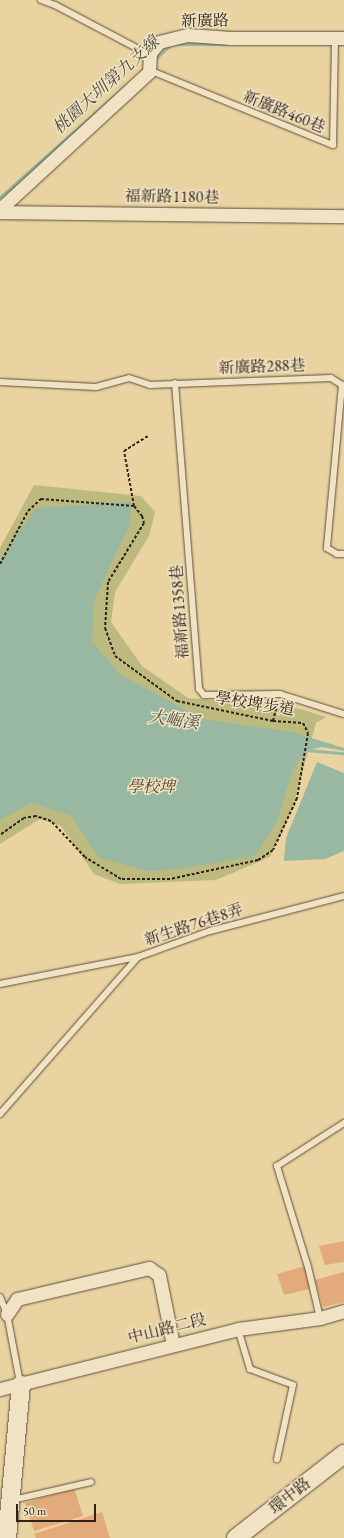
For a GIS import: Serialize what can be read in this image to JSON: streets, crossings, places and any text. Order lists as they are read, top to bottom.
{
  "streets": {
    "street": [
      "新廣路",
      "福新路1180巷",
      "中山路二段",
      "環中路"
    ],
    "lane": [
      "新廣路460巷",
      "新廣路288巷",
      "福新路1358巷",
      "新生路76巷8弄"
    ],
    "path": ["學校埤步道"]
  },
  "crossings": [
    ["新廣路", "新廣路460巷"],
    ["新廣路288巷", "福新路1358巷"]
  ],
  "water": ["桃園大圳第九支線", "大崛溪"],
  "parks": ["學校埤"],
  "scale_bar": "50 m"
}
